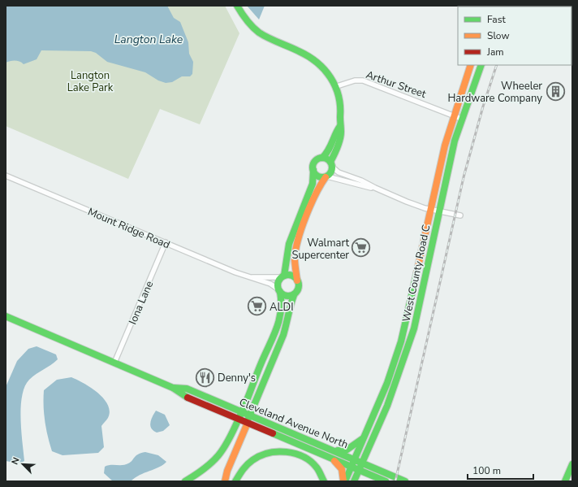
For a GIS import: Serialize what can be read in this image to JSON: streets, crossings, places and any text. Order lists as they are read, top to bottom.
{
  "streets": {
    "main road": ["West County Road C", "Cleveland Avenue North"],
    "street": ["Arthur Street", "Mount Ridge Road", "Iona Lane"]
  },
  "crossings": [
    ["Arthur Street", "West County Road C"],
    ["Mount Ridge Road", "Iona Lane"],
    ["West County Road C", "Cleveland Avenue North"],
    ["Iona Lane", "Cleveland Avenue North"]
  ],
  "water": ["Langton Lake"],
  "parks": ["Langton Lake Park"],
  "places": {
    "building": ["Wheeler Hardware Company"],
    "supermarket": ["Walmart Supercenter", "ALDI"],
    "restaurant": ["Denny's"]
  },
  "legend": ["Fast", "Slow", "Jam"],
  "scale_bar": "100 m",
  "north": "top left"
}
